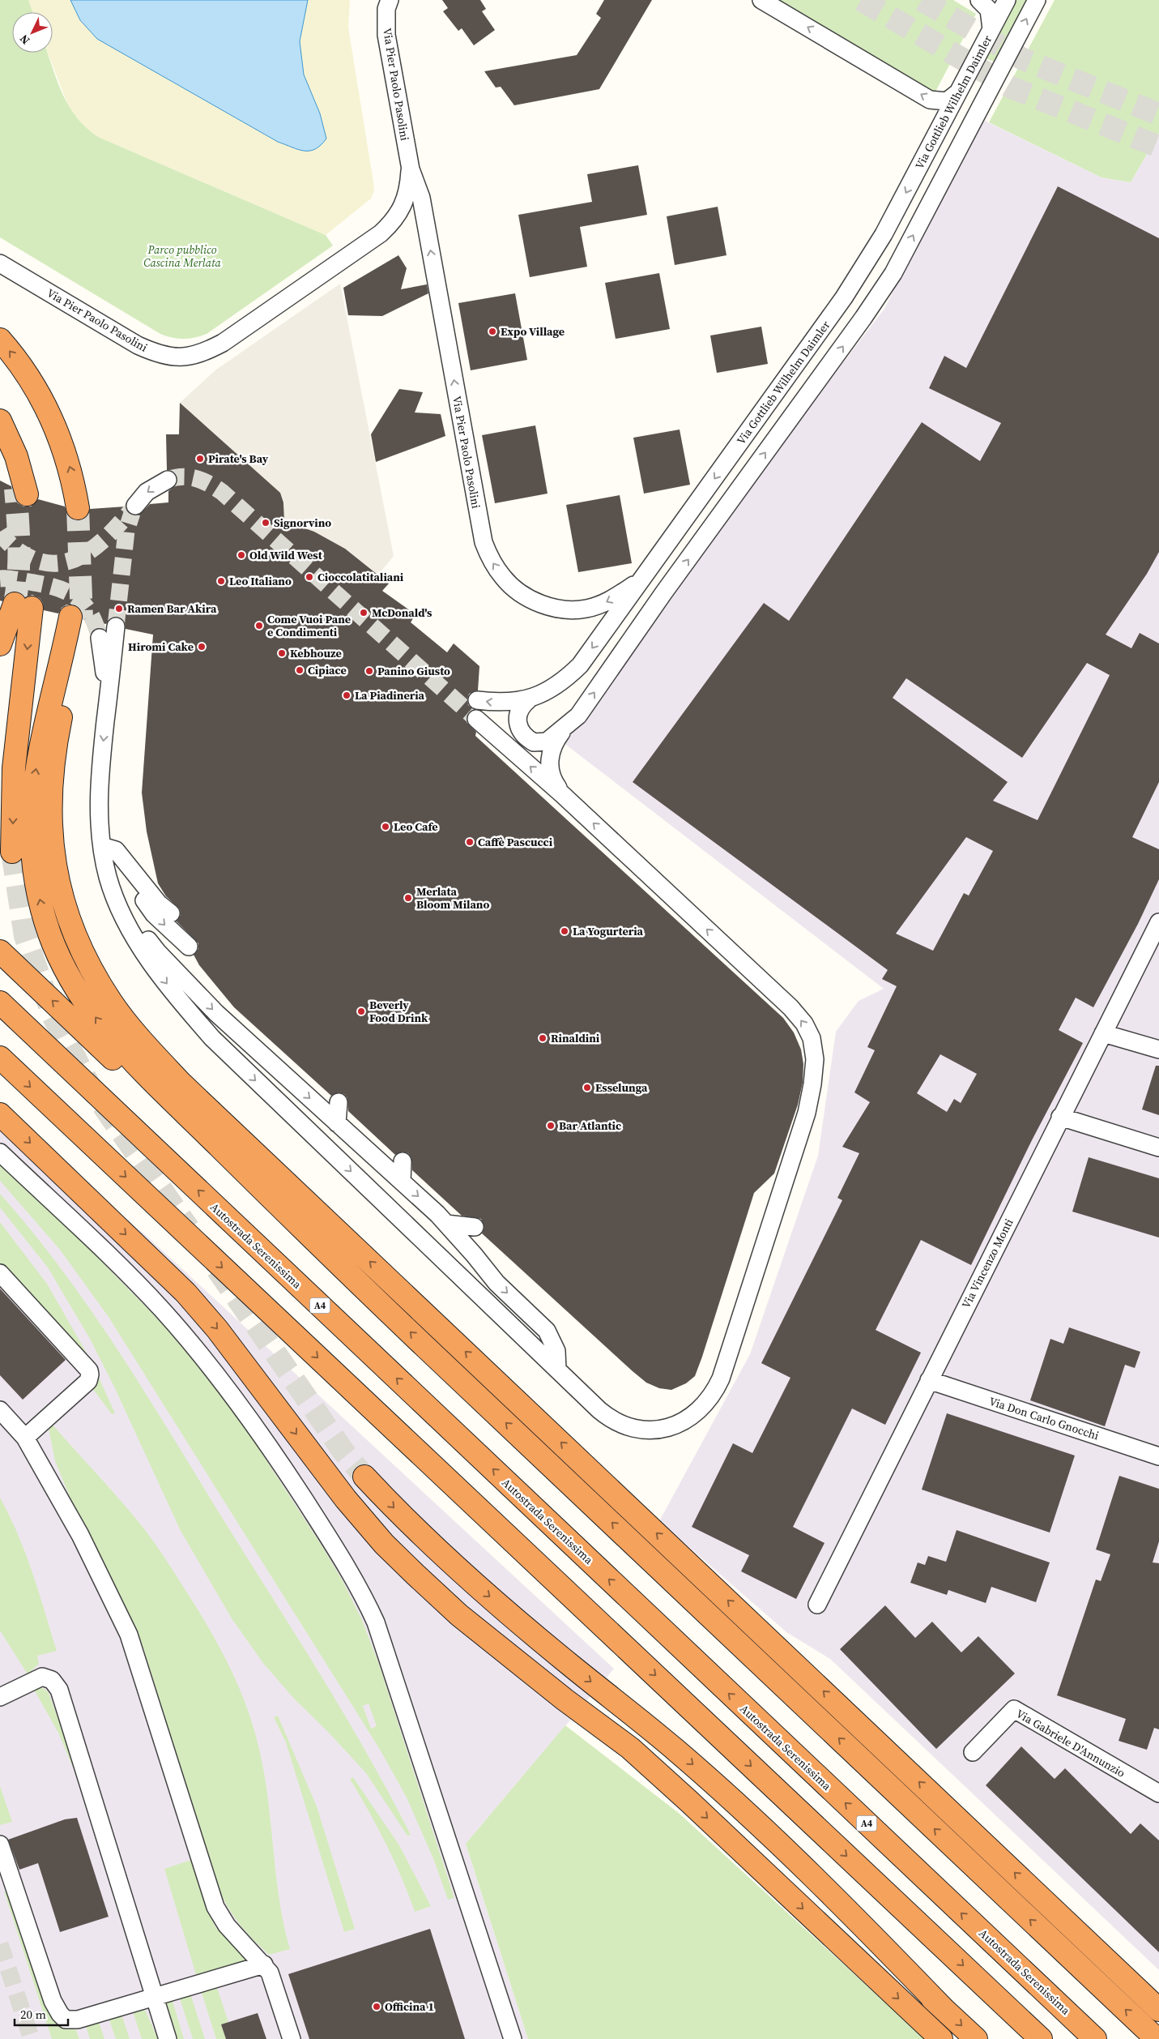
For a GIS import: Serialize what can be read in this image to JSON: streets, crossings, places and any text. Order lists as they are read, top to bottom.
{
  "streets": {
    "highway": ["Autostrada Serenissima", "A4"],
    "street": [
      "Via Pier Paolo Pasolini",
      "Via Gottlieb Wilhelm Daimler",
      "Via Vincenzo Monti",
      "Via Don Carlo Gnocchi",
      "Via Gabriele D'Annunzio"
    ]
  },
  "crossings": [
    ["Via Pier Paolo Pasolini", "Via Gottlieb Wilhelm Daimler"],
    ["Via Vincenzo Monti", "Via Don Carlo Gnocchi"]
  ],
  "one_way": ["Via Pier Paolo Pasolini"],
  "parks": ["Parco pubblico Cascina Merlata"],
  "places": [
    "Expo Village",
    "Pirate's Bay",
    "Signorvino",
    "Old Wild West",
    "Cioccolatitaliani",
    "Leo Italiano",
    "Ramen Bar Akira",
    "McDonald's",
    "Come Vuoi Pane e Condimenti",
    "Hiromi Cake",
    "Kebhouze",
    "Cipiace",
    "Panino Giusto",
    "La Piadineria",
    "Leo Cafe",
    "Caffè Pascucci",
    "Merlata Bloom Milano",
    "La Yogurteria",
    "Beverly Food Drink",
    "Rinaldini",
    "Esselunga",
    "Bar Atlantic",
    "Officina 1"
  ],
  "scale_bar": "20 m",
  "north": "bottom left"
}
